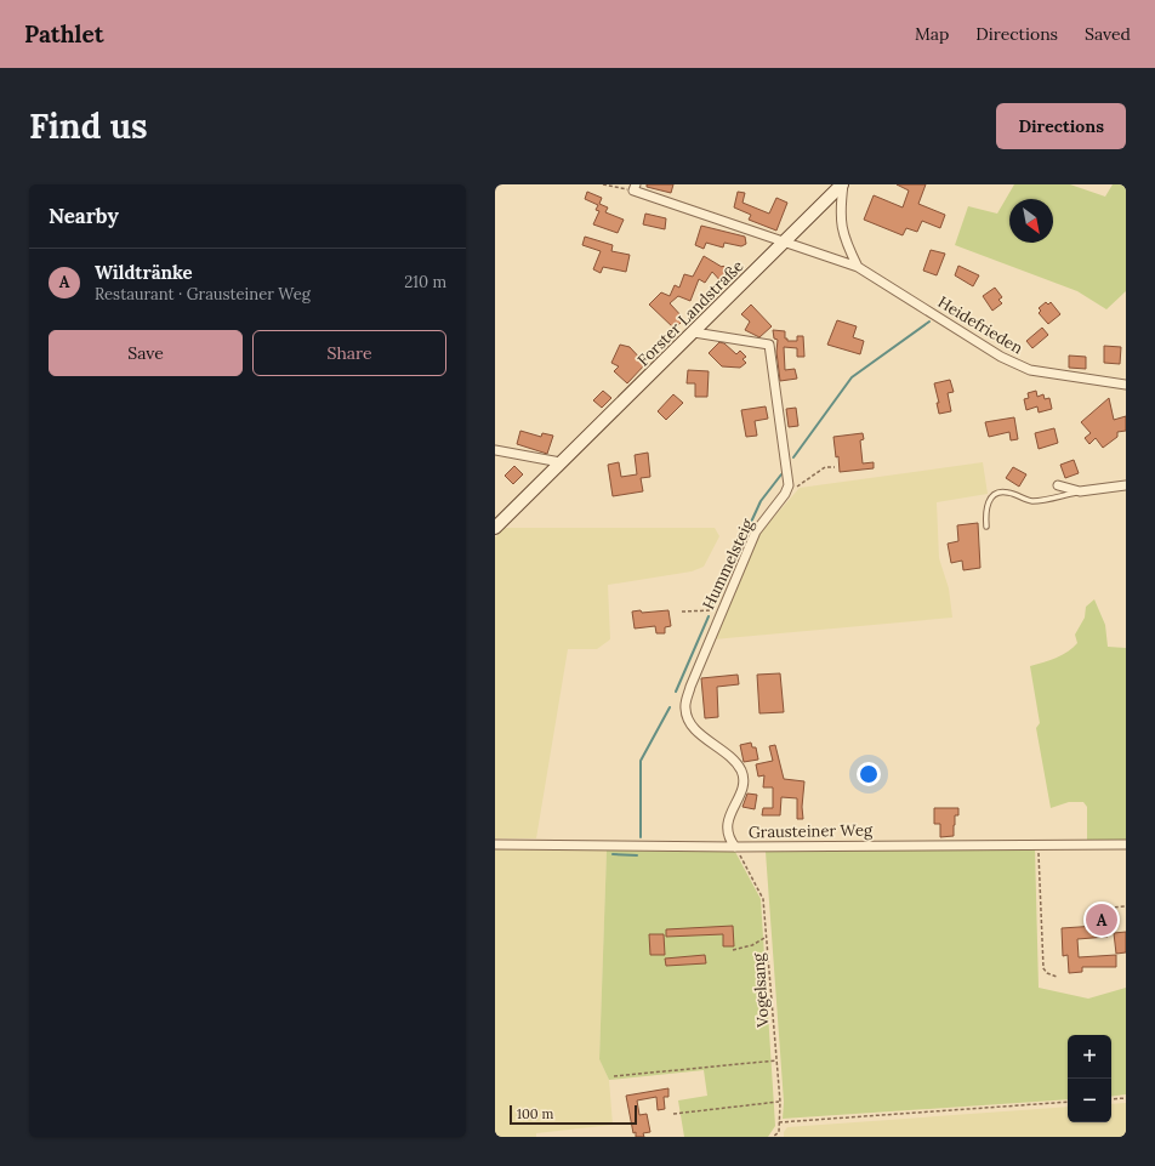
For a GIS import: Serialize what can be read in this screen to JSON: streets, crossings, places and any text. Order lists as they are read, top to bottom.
{
  "streets": {
    "main road": ["Forster Landstraße"],
    "street": ["Heidefrieden", "Hummelsteig", "Grausteiner Weg"],
    "path": ["Vogelsang"]
  },
  "crossings": [
    ["Forster Landstraße", "Heidefrieden"],
    ["Hummelsteig", "Grausteiner Weg"],
    ["Hummelsteig", "Vogelsang"],
    ["Grausteiner Weg", "Vogelsang"]
  ],
  "scale_bar": "100 m",
  "north": "bottom right",
  "page": {
    "header": "Pathlet",
    "nav": ["Map", "Directions", "Saved"],
    "buttons": [
      "Directions",
      ["Save", "Share"]
    ],
    "title": "Find us",
    "heading": "Nearby",
    "list": [
      {
        "mark": "A",
        "name": "Wildtränke",
        "note": "Restaurant · Grausteiner Weg",
        "value": "210 m"
      }
    ],
    "pins": "A",
    "map_buttons": ["+", "−"],
    "scale": "100 m"
  }
}
